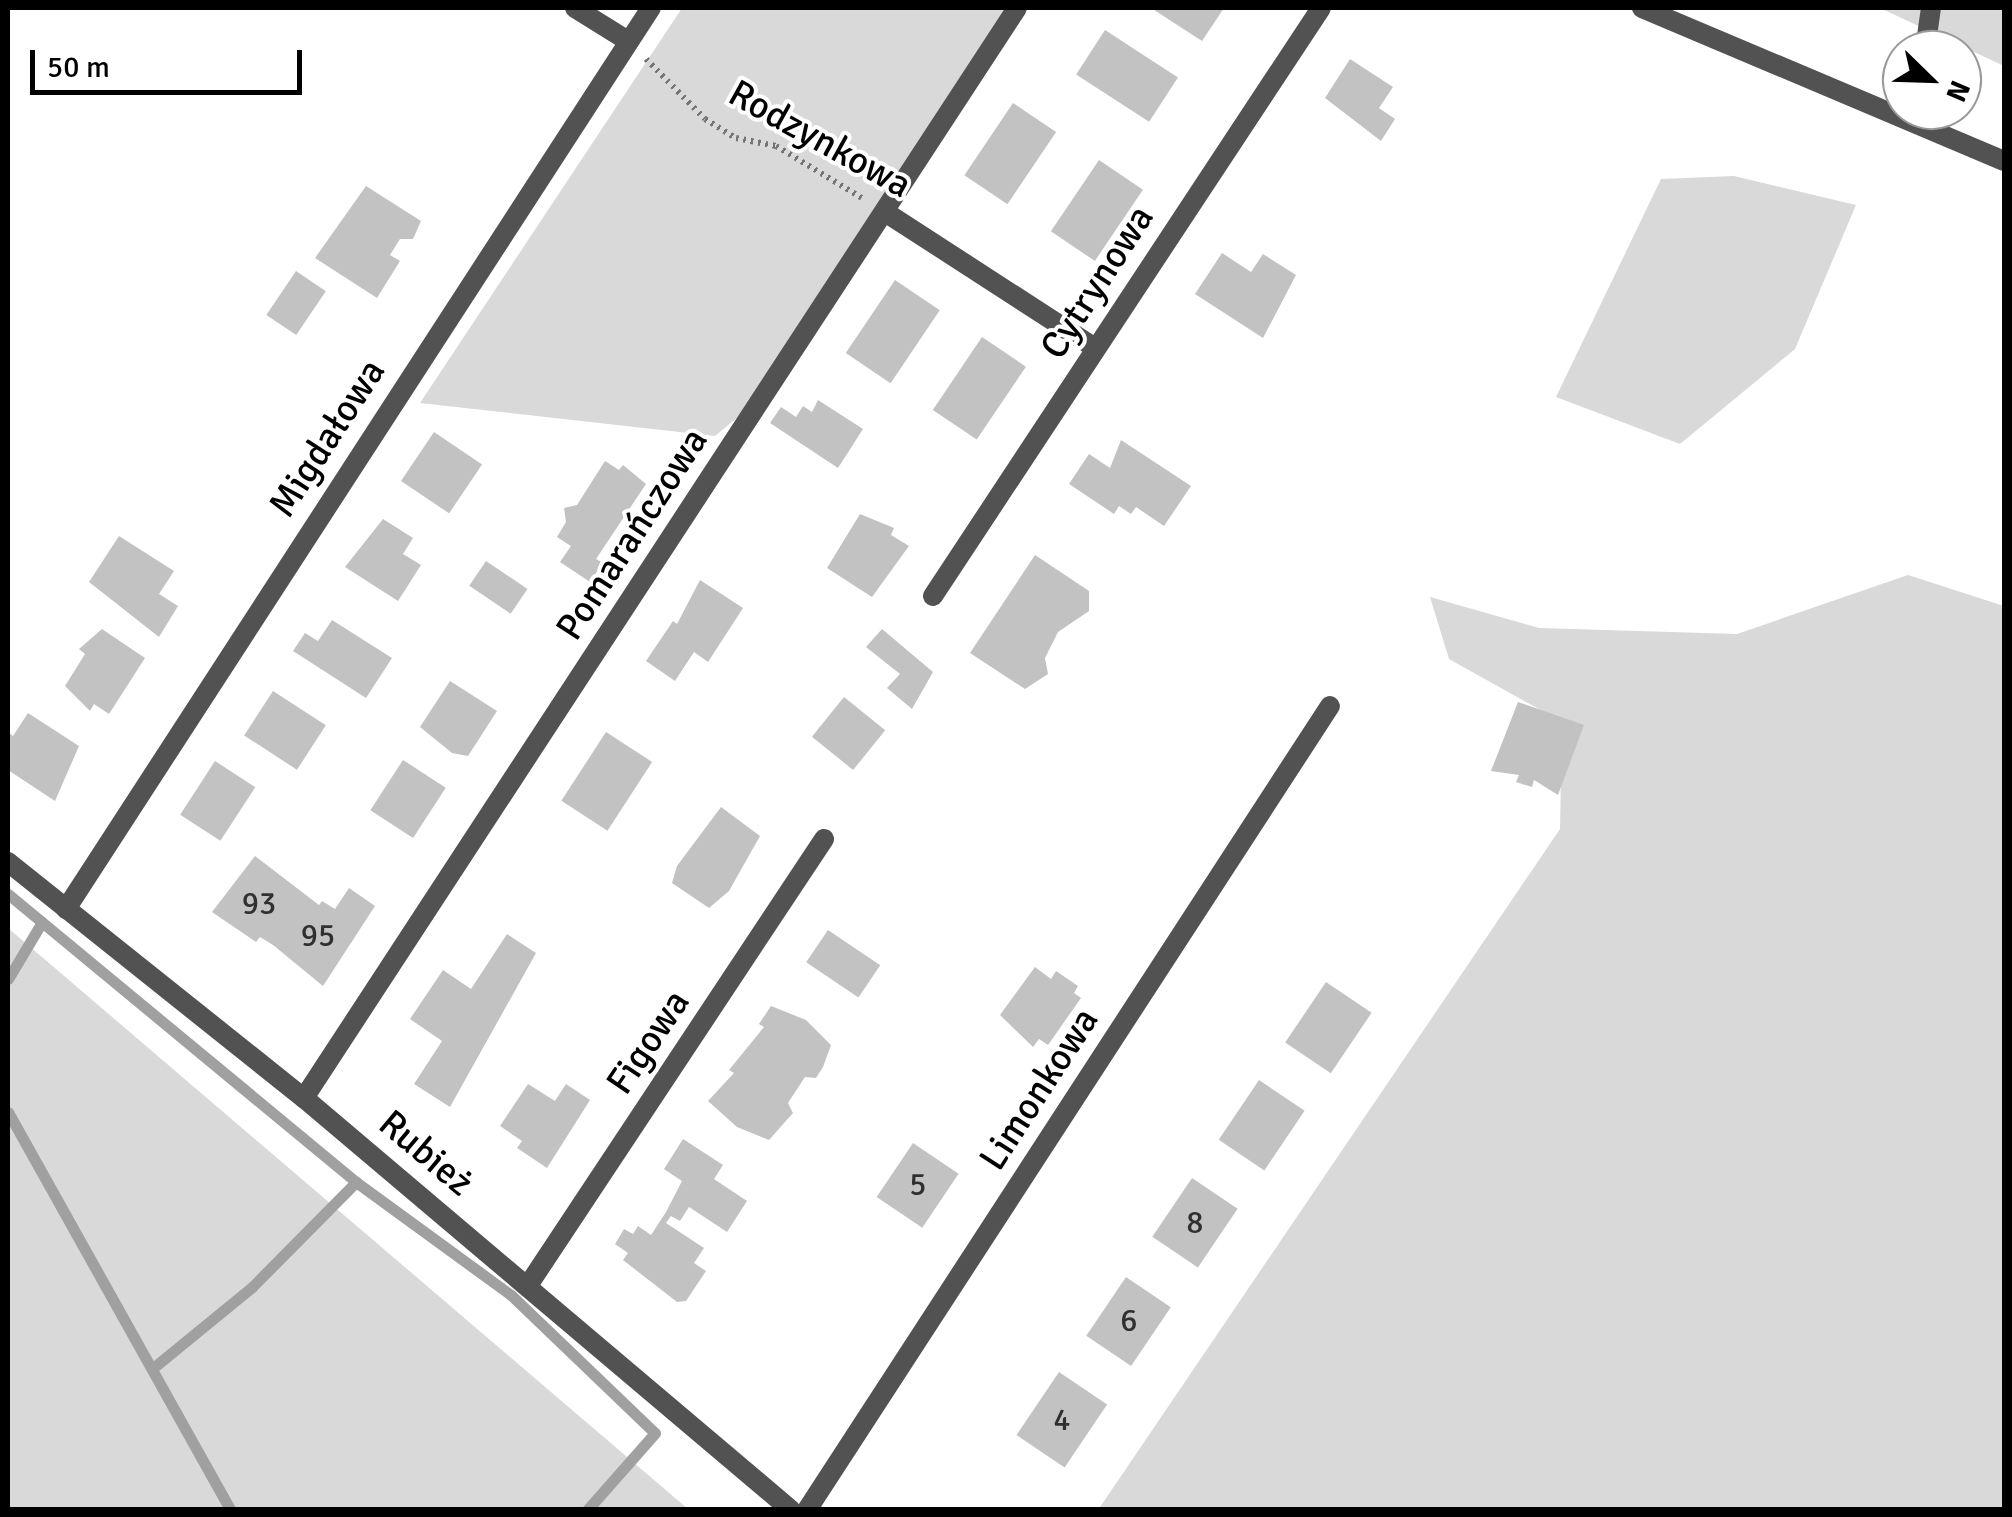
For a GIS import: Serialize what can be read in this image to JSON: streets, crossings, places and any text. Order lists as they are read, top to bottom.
{
  "streets": {
    "street": [
      "Rodzynkowa",
      "Cytrynowa",
      "Migdałowa",
      "Pomarańczowa",
      "Figowa",
      "Limonkowa",
      "Rubież"
    ]
  },
  "crossings": [
    ["Rodzynkowa", "Cytrynowa"],
    ["Rodzynkowa", "Migdałowa"],
    ["Rodzynkowa", "Pomarańczowa"],
    ["Migdałowa", "Rubież"],
    ["Pomarańczowa", "Rubież"],
    ["Figowa", "Rubież"]
  ],
  "house_numbers": [
    "93",
    "95",
    "5",
    "8",
    "6",
    "4"
  ],
  "scale_bar": "50 m",
  "north": "bottom right"
}
